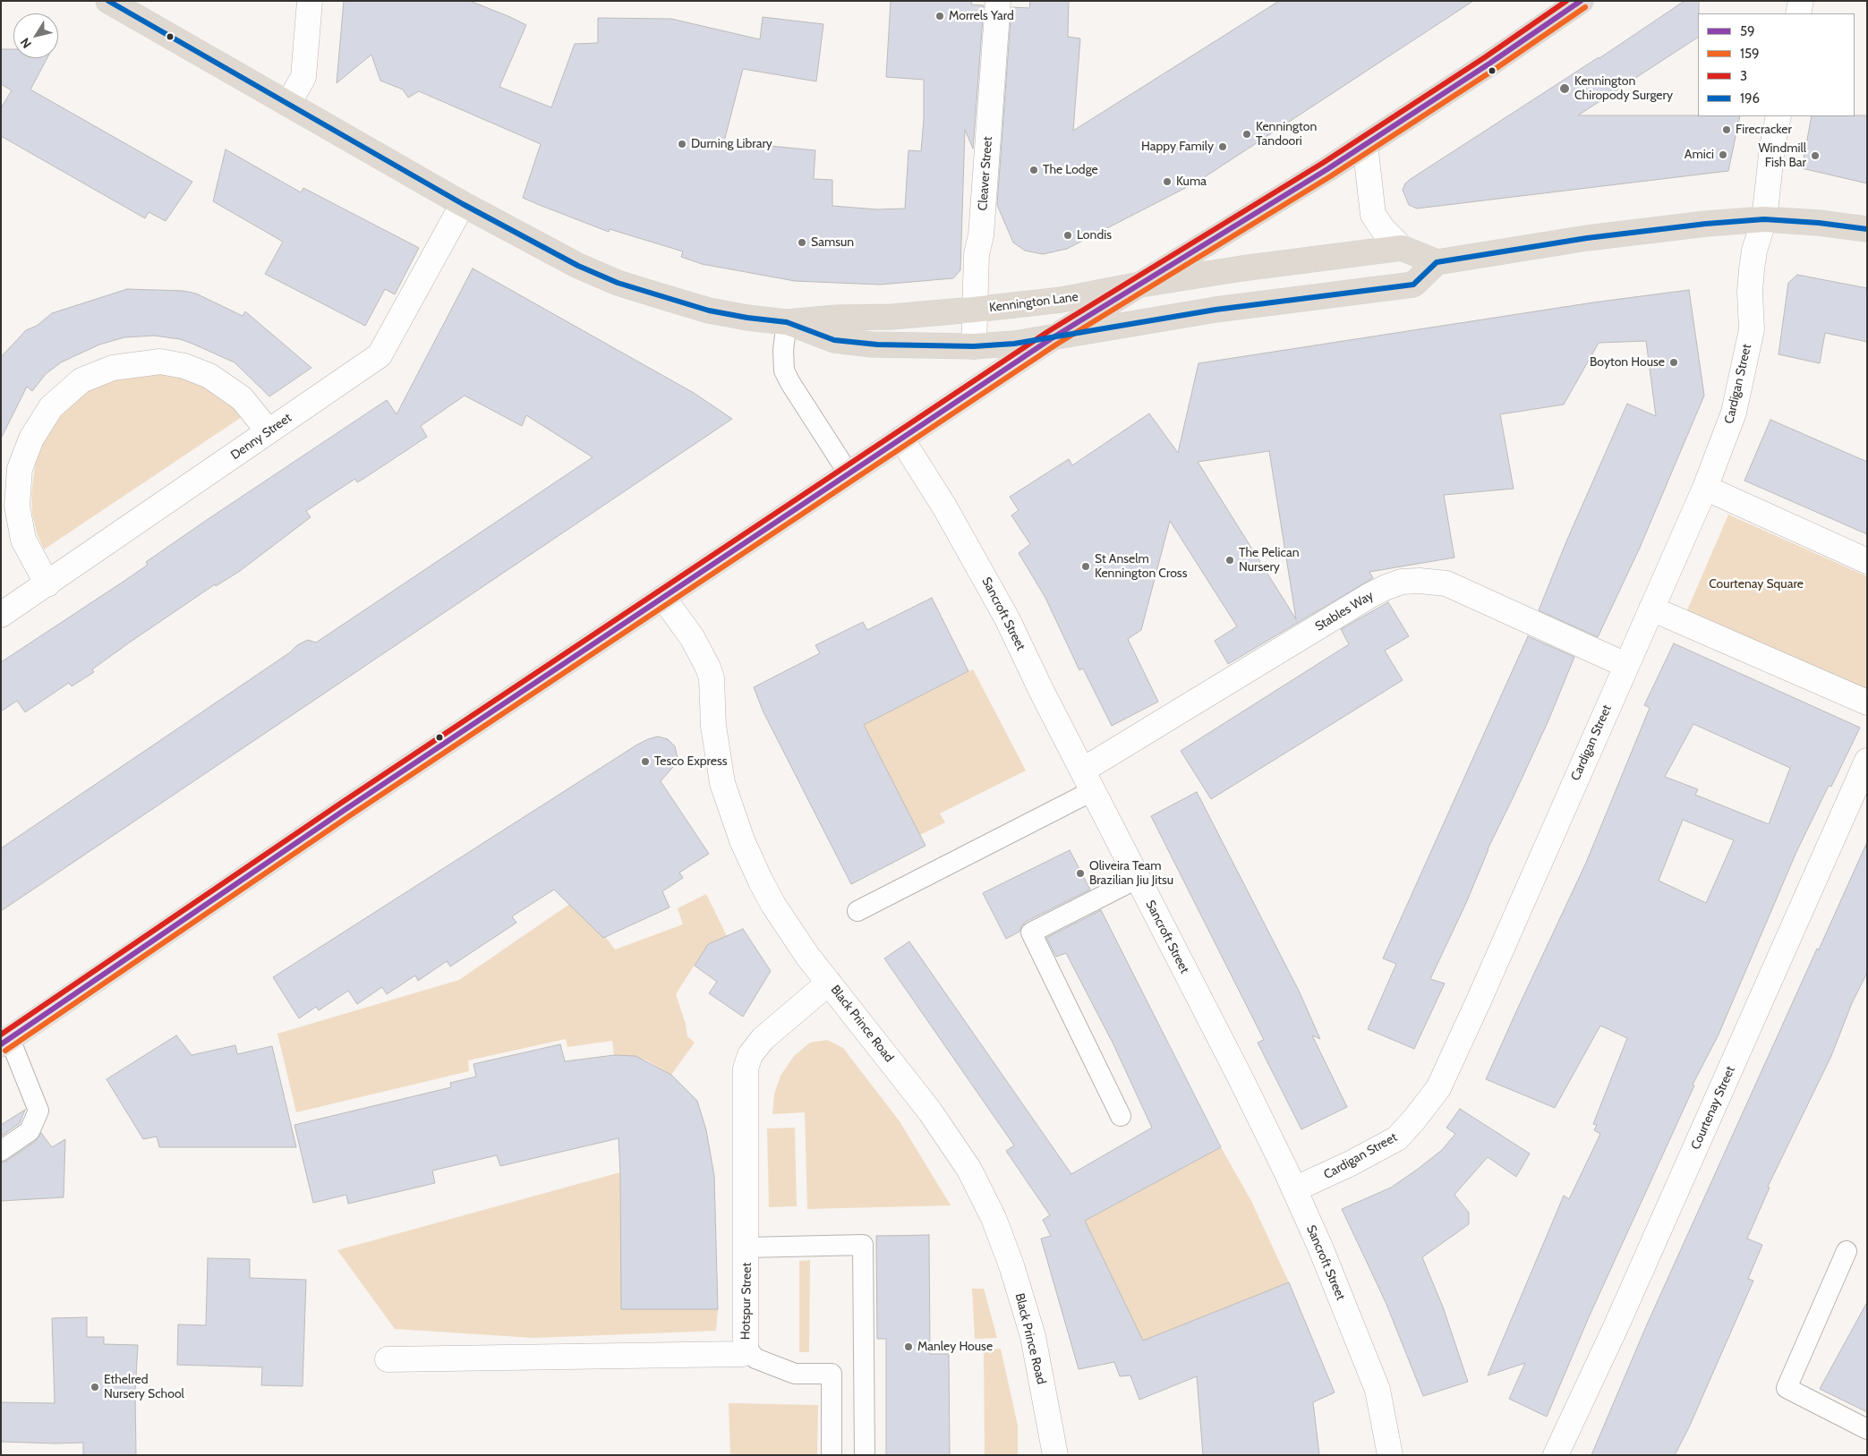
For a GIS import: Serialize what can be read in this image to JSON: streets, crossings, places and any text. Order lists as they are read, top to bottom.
{
  "streets": {
    "highway": ["Kennington Lane"],
    "street": [
      "Cleaver Street",
      "Cardigan Street",
      "Denny Street",
      "Stables Way",
      "Sancroft Street",
      "Black Prince Road",
      "Courtenay Street",
      "Hotspur Street"
    ]
  },
  "crossings": [
    ["Cleaver Street", "Kennington Lane"],
    ["Kennington Lane", "Denny Street"],
    ["Cardigan Street", "Stables Way"],
    ["Cardigan Street", "Sancroft Street"],
    ["Stables Way", "Sancroft Street"],
    ["Black Prince Road", "Hotspur Street"]
  ],
  "parks": ["Courtenay Square"],
  "places": [
    "Morrels Yard",
    "Kennington Chiropody Surgery",
    "Firecracker",
    "Kennington Tandoori",
    "Durning Library",
    "Happy Family",
    "Amici",
    "Windmill Fish Bar",
    "The Lodge",
    "Kuma",
    "Londis",
    "Samsun",
    "Boyton House",
    "The Pelican Nursery",
    "St Anselm Kennington Cross",
    "Tesco Express",
    "Oliveira Team Brazilian Jiu Jitsu",
    "Manley House",
    "Ethelred Nursery School"
  ],
  "lines": [
    "transit line 59",
    "transit line 3",
    "transit line 196",
    "transit line 159"
  ],
  "legend": [
    "59",
    "159",
    "3",
    "196"
  ],
  "north": "bottom left"
}
